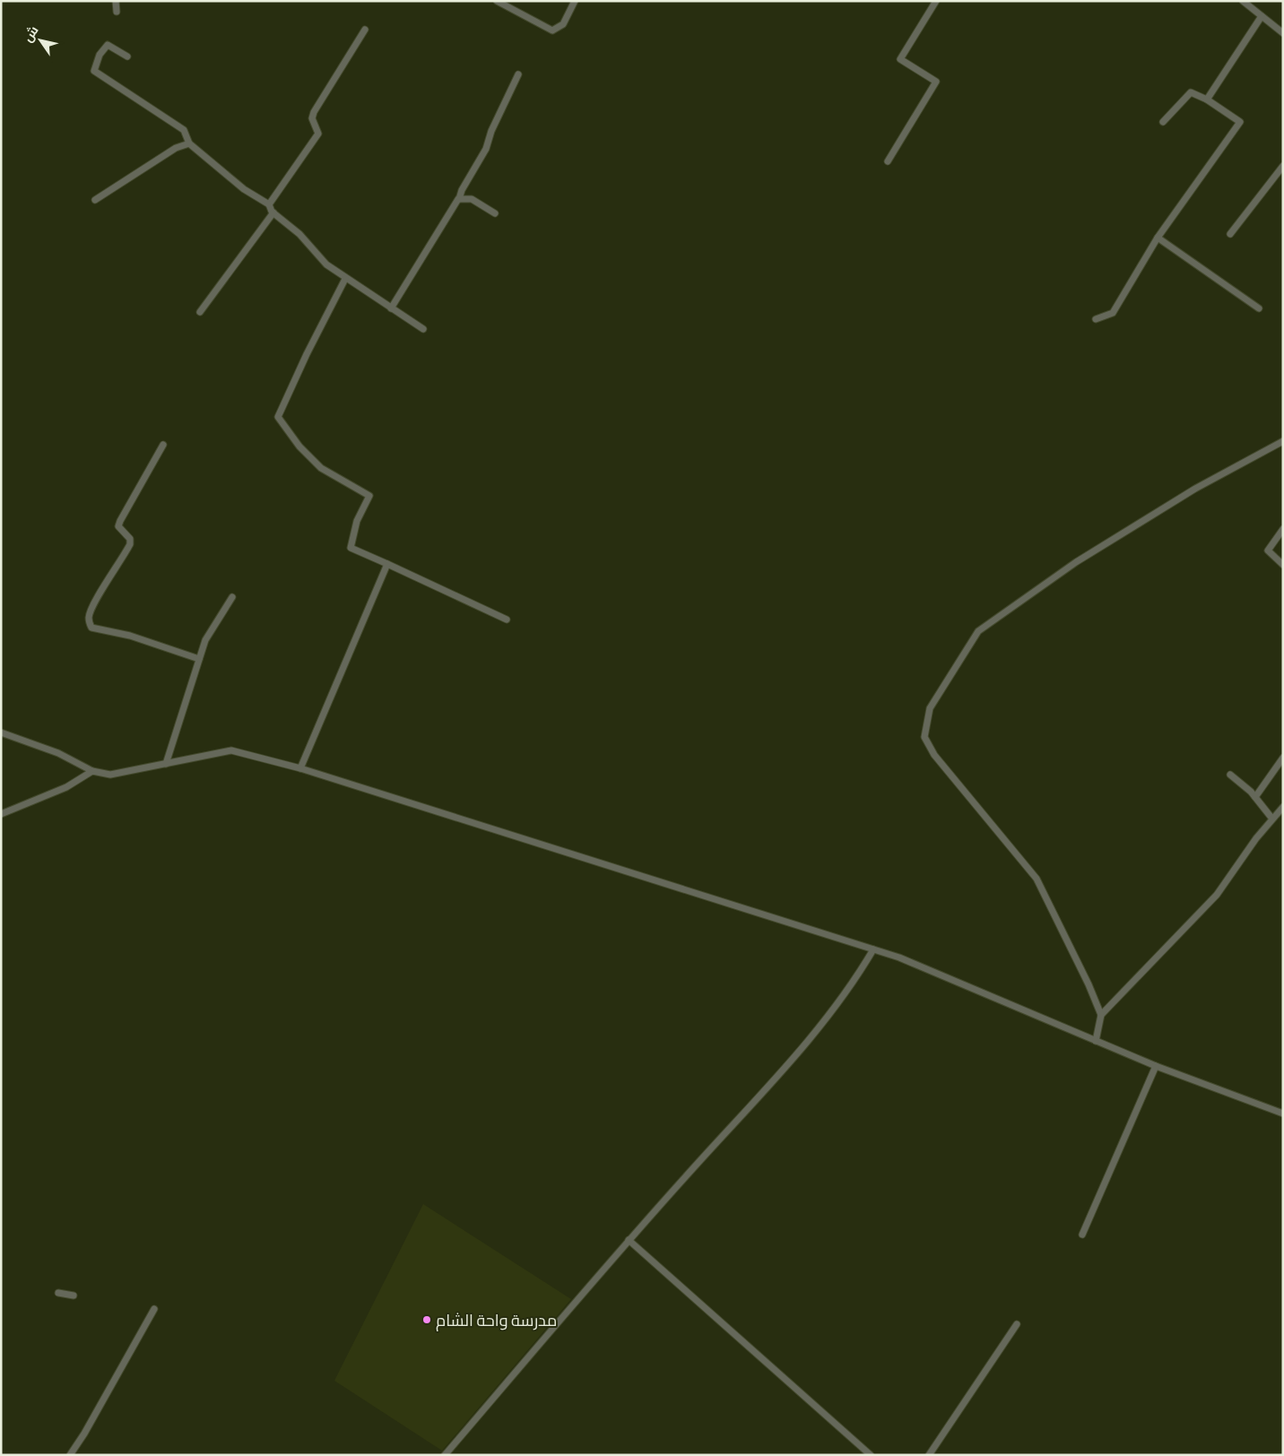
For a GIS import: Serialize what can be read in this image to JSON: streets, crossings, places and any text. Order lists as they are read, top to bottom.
{
  "places": ["مدرسة واحة الشام"],
  "north": "top left"
}
